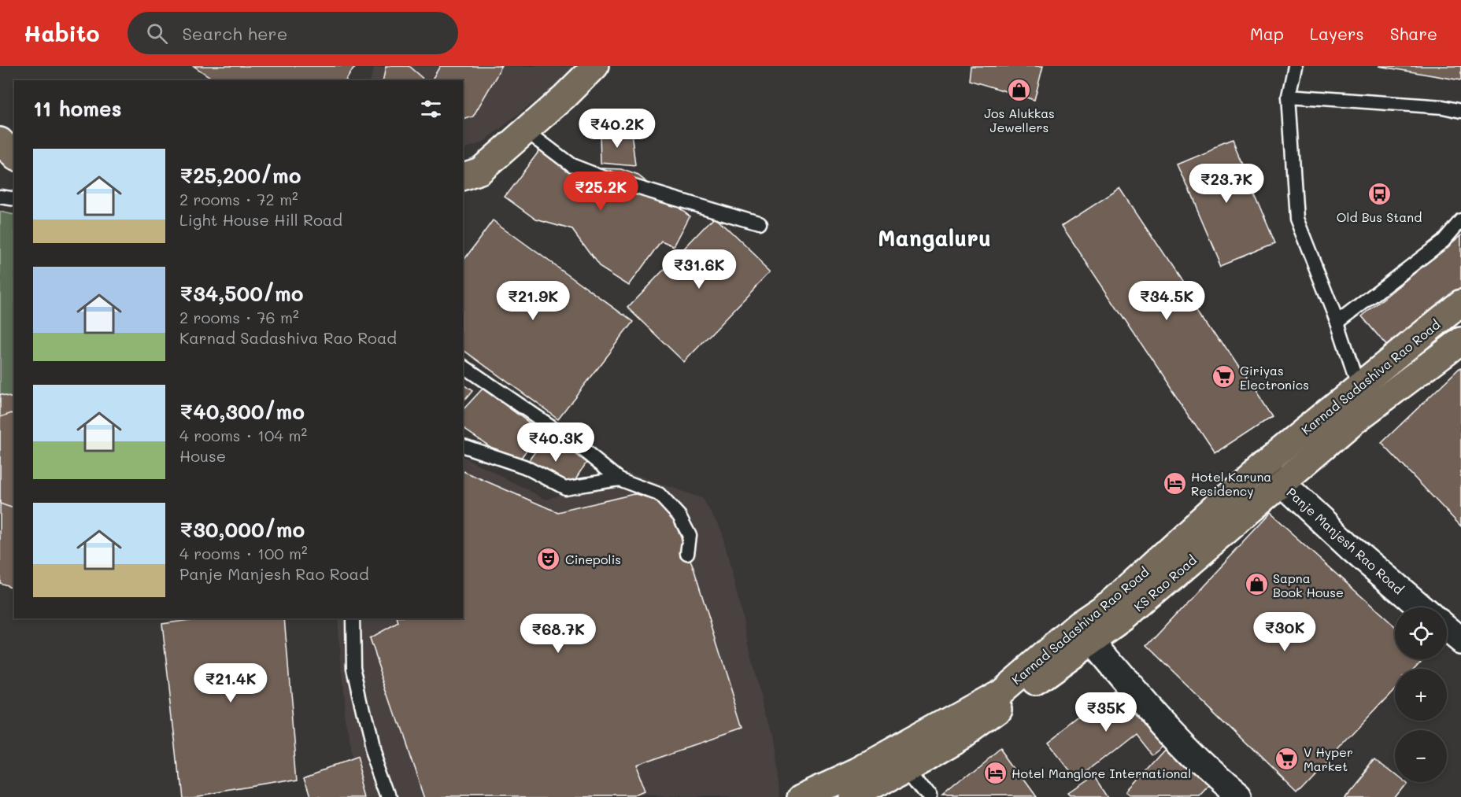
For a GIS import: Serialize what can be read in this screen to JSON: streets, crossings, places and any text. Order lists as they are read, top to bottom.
{
  "streets": {
    "main road": ["Karnad Sadashiva Rao Road", "KS Rao Road"],
    "street": ["Panje Manjesh Rao Road"]
  },
  "crossings": [
    ["Karnad Sadashiva Rao Road", "Panje Manjesh Rao Road"],
    ["Karnad Sadashiva Rao Road", "KS Rao Road"],
    ["Panje Manjesh Rao Road", "KS Rao Road"]
  ],
  "districts": ["Mangaluru"],
  "places": {
    "shop": ["Jos Alukkas Jewellers", "Sapna Book House"],
    "bus stop": ["Old Bus Stand"],
    "supermarket": ["Giriyas Electronics", "V Hyper Market"],
    "hotel": ["Hotel Karuna Residency", "Hotel Manglore International"],
    "theatre": ["Cinepolis"]
  },
  "page": {
    "header": "Habito",
    "search": "Search here",
    "nav": ["Map", "Layers", "Share"],
    "heading": "11 homes",
    "price": [
      "₹40.2K",
      "₹23.7K",
      "₹25.2K",
      "₹31.6K",
      "₹21.9K",
      "₹34.5K",
      "₹40.3K",
      "₹30K",
      "₹68.7K",
      "₹21.4K",
      "₹35K"
    ],
    "list": [
      {
        "name": "₹25,200/mo",
        "note": "2 rooms · 72 m² · Light House Hill Road"
      },
      {
        "name": "₹34,500/mo",
        "note": "2 rooms · 76 m² · Karnad Sadashiva Rao Road"
      },
      {
        "name": "₹40,300/mo",
        "note": "4 rooms · 104 m² · House"
      },
      {
        "name": "₹30,000/mo",
        "note": "4 rooms · 100 m² · Panje Manjesh Rao Road"
      }
    ],
    "map_buttons": ["+", "−"]
  }
}
